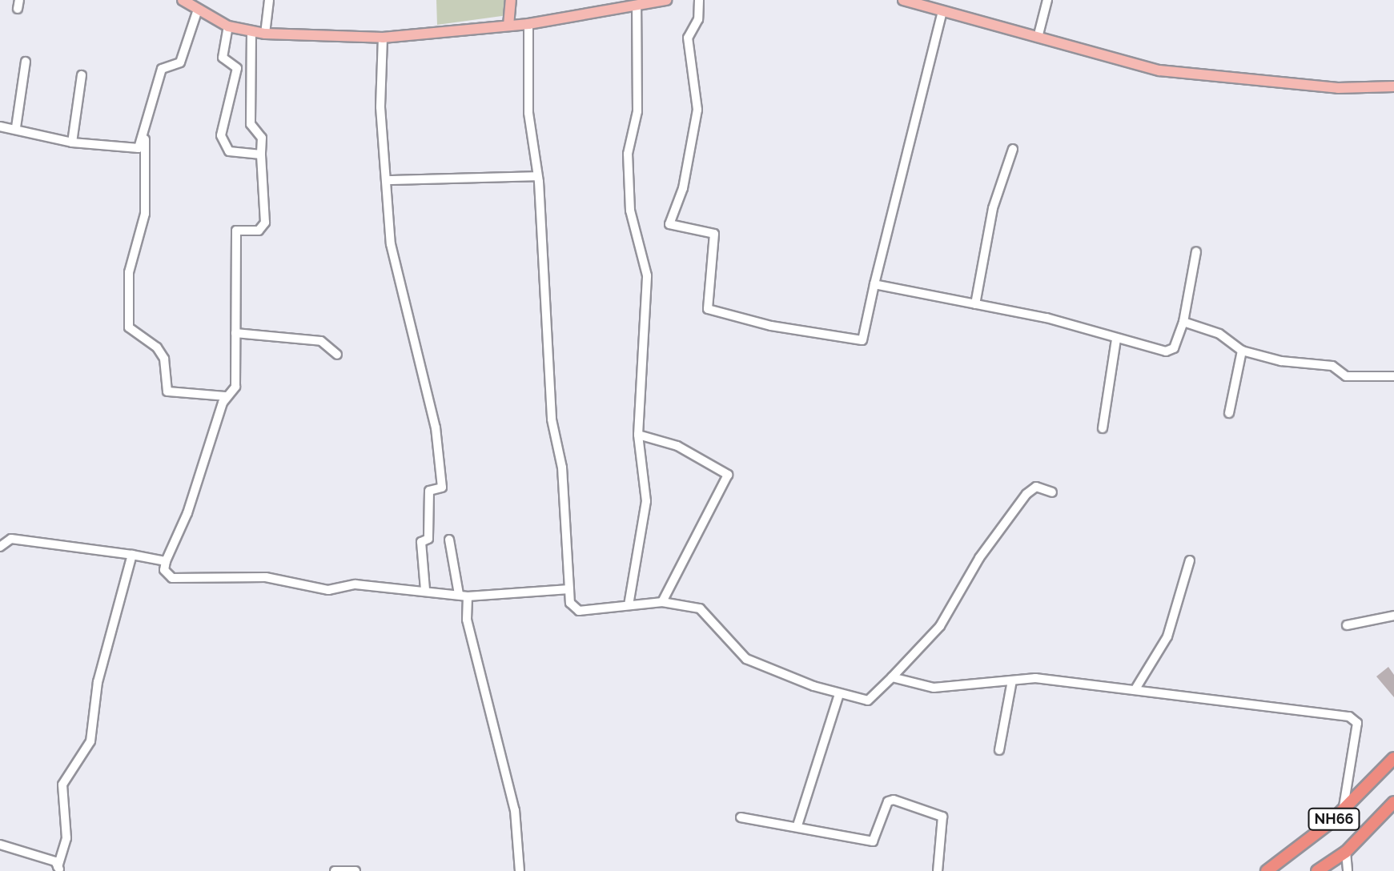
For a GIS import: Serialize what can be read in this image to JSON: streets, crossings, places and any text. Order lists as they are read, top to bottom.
{
  "streets": {
    "highway": ["NH66"]
  }
}
